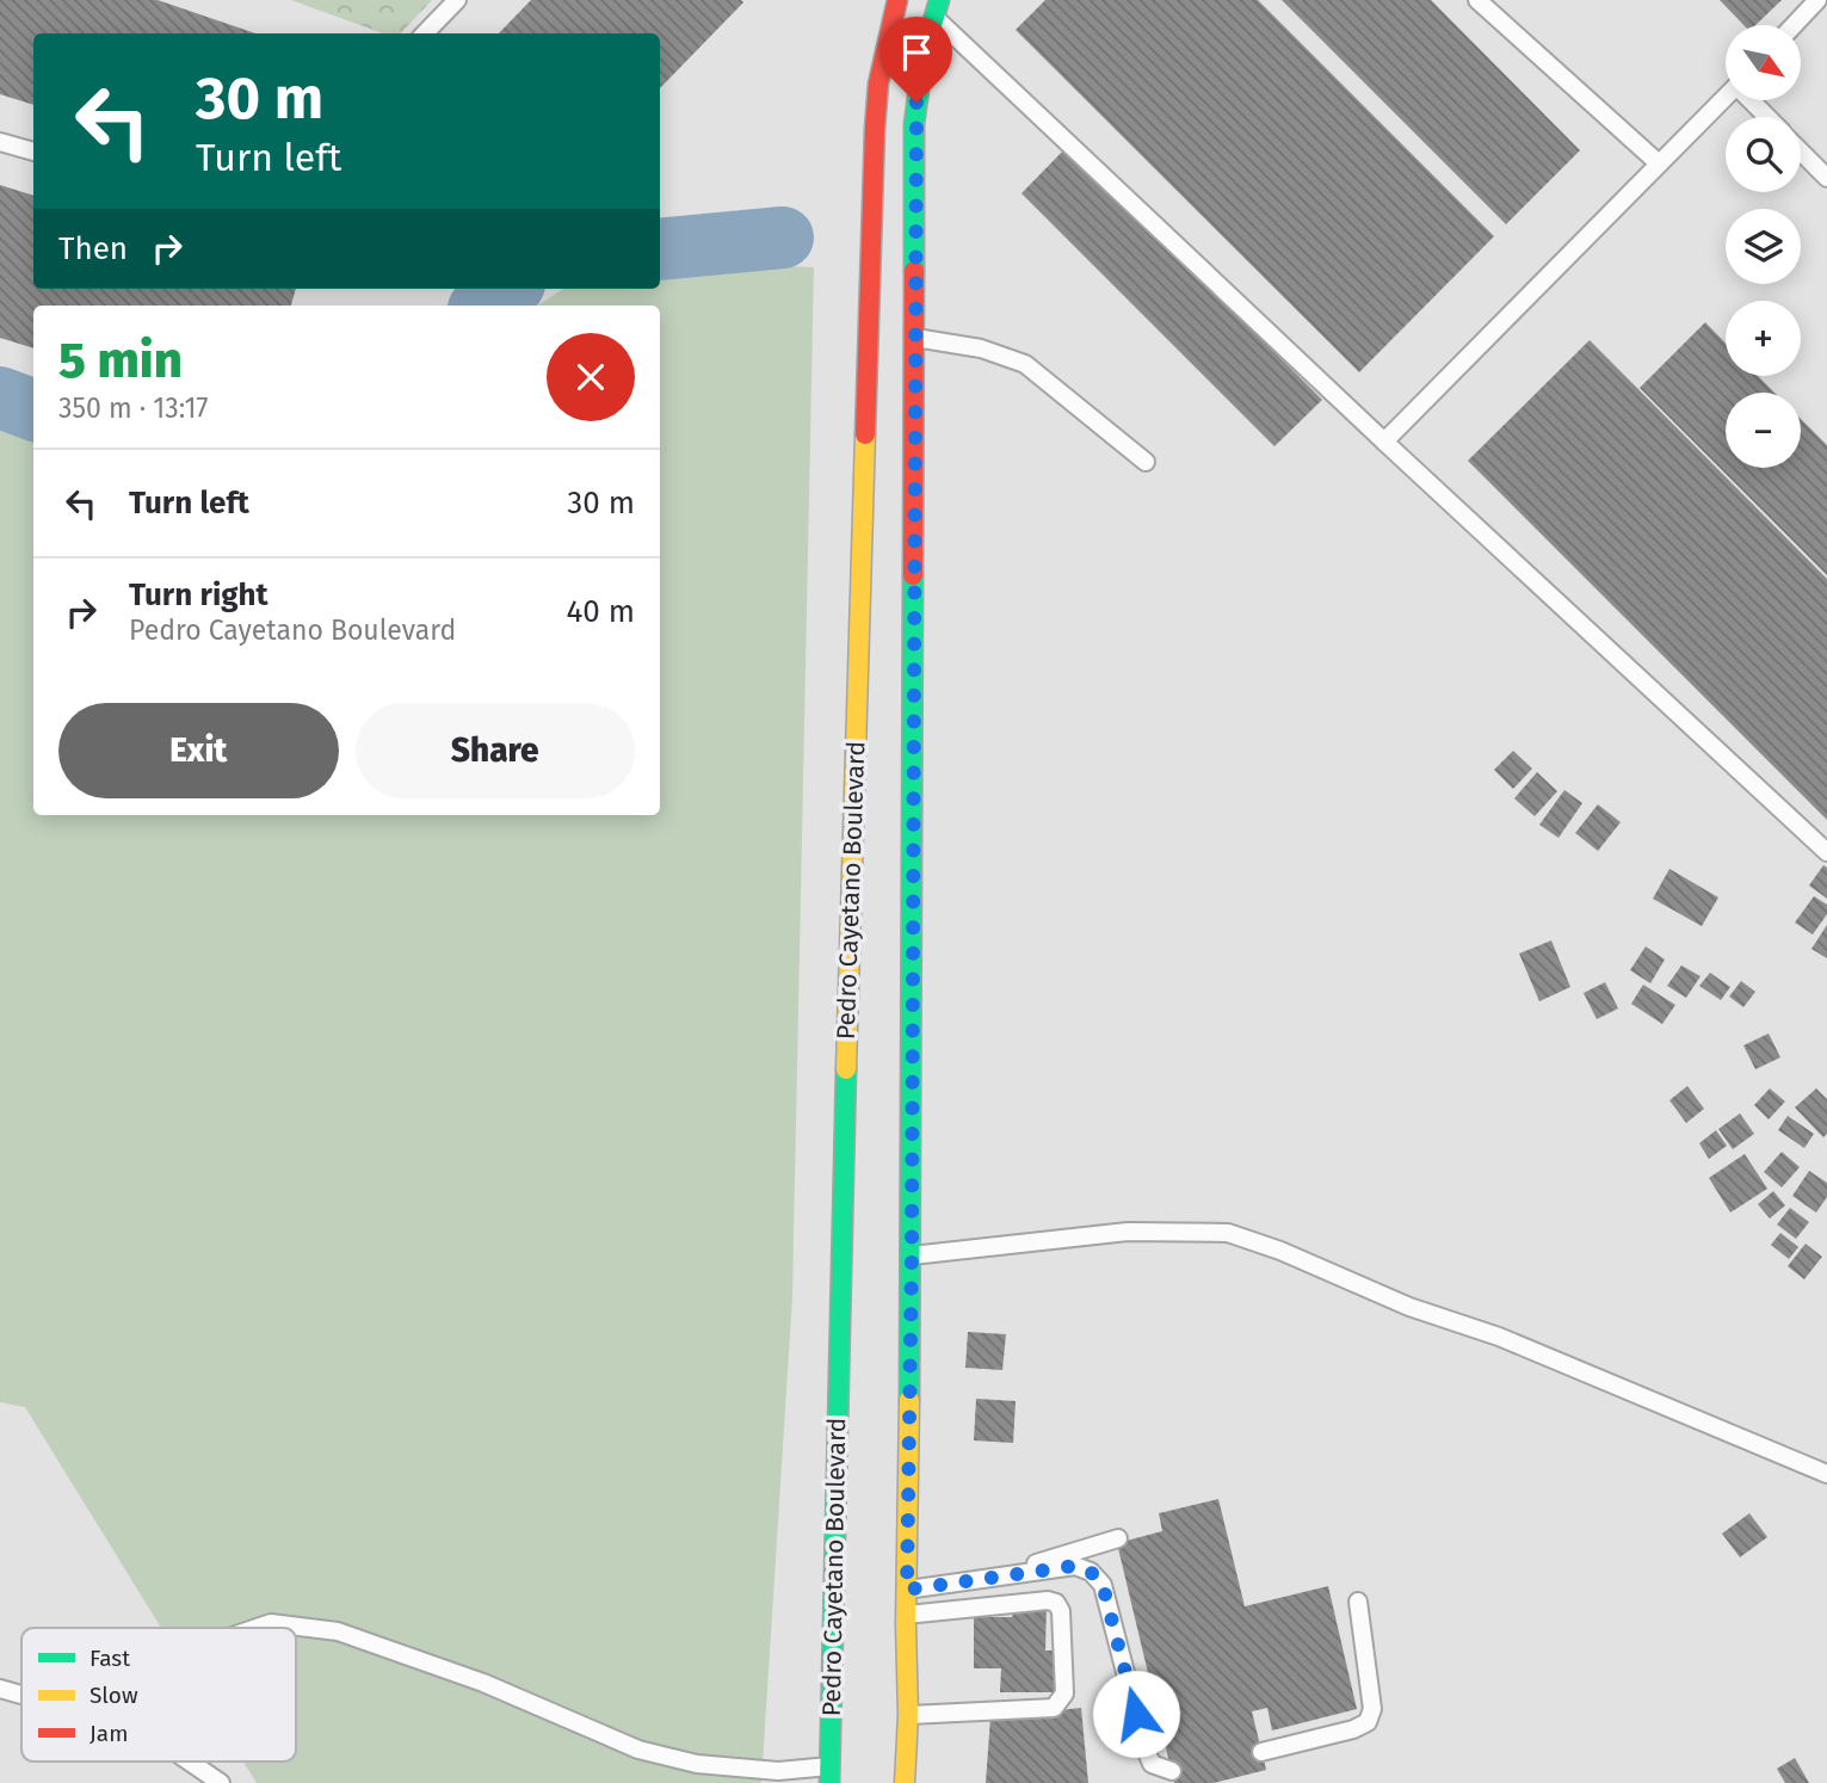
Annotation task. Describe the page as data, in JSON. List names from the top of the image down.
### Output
{
  "streets": {
    "main road": ["Pedro Cayetano Boulevard"]
  },
  "legend": ["Fast", "Slow", "Jam"],
  "north": "bottom right",
  "page": {
    "map_buttons": ["+", "−"],
    "turn": ["30 m", "Turn left"],
    "then": "Then",
    "heading": ["5 min", "350 m · 13:17"],
    "list": [
      {
        "name": "Turn left",
        "value": "30 m"
      },
      {
        "name": "Turn right",
        "note": "Pedro Cayetano Boulevard",
        "value": "40 m"
      }
    ],
    "buttons": ["Exit", "Share"]
  }
}
